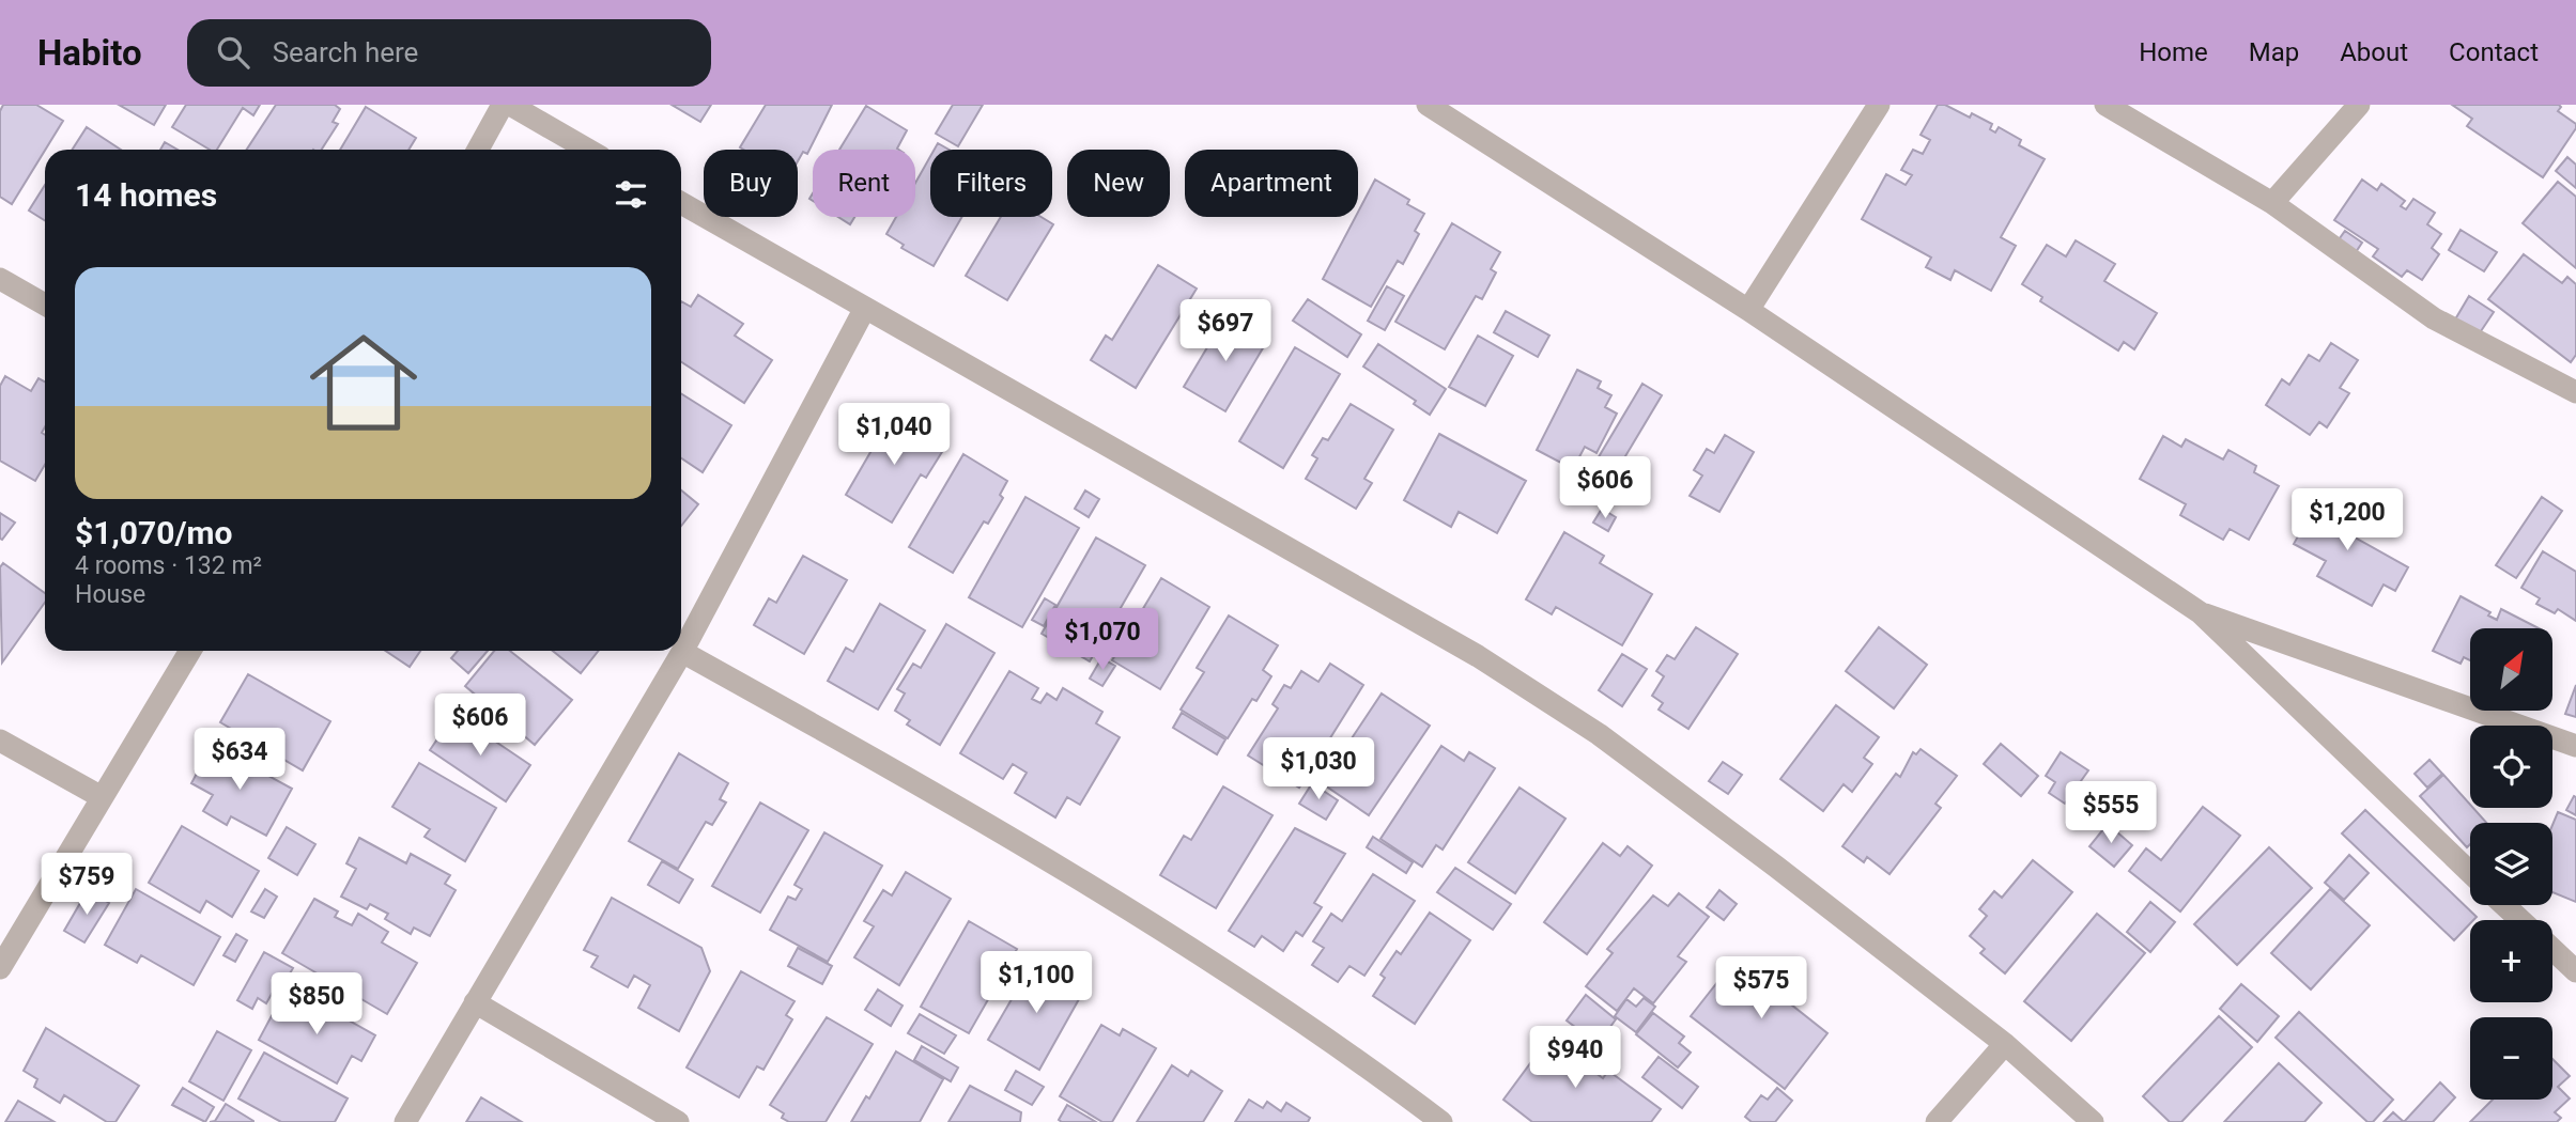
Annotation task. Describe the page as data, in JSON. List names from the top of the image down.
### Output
{
  "north": "top right",
  "page": {
    "header": "Habito",
    "search": "Search here",
    "nav": [
      "Home",
      "Map",
      "About",
      "Contact"
    ],
    "chip": [
      "Buy",
      "Rent",
      "Filters",
      "New",
      "Apartment"
    ],
    "heading": "14 homes",
    "list": [
      {
        "name": "$1,070/mo",
        "note": "4 rooms · 132 m² · House"
      }
    ],
    "price": [
      "$697",
      "$1,040",
      "$606",
      "$1,200",
      "$1,070",
      "$606",
      "$634",
      "$1,030",
      "$555",
      "$759",
      "$1,100",
      "$575",
      "$850",
      "$940"
    ],
    "map_buttons": ["+", "−"]
  }
}
